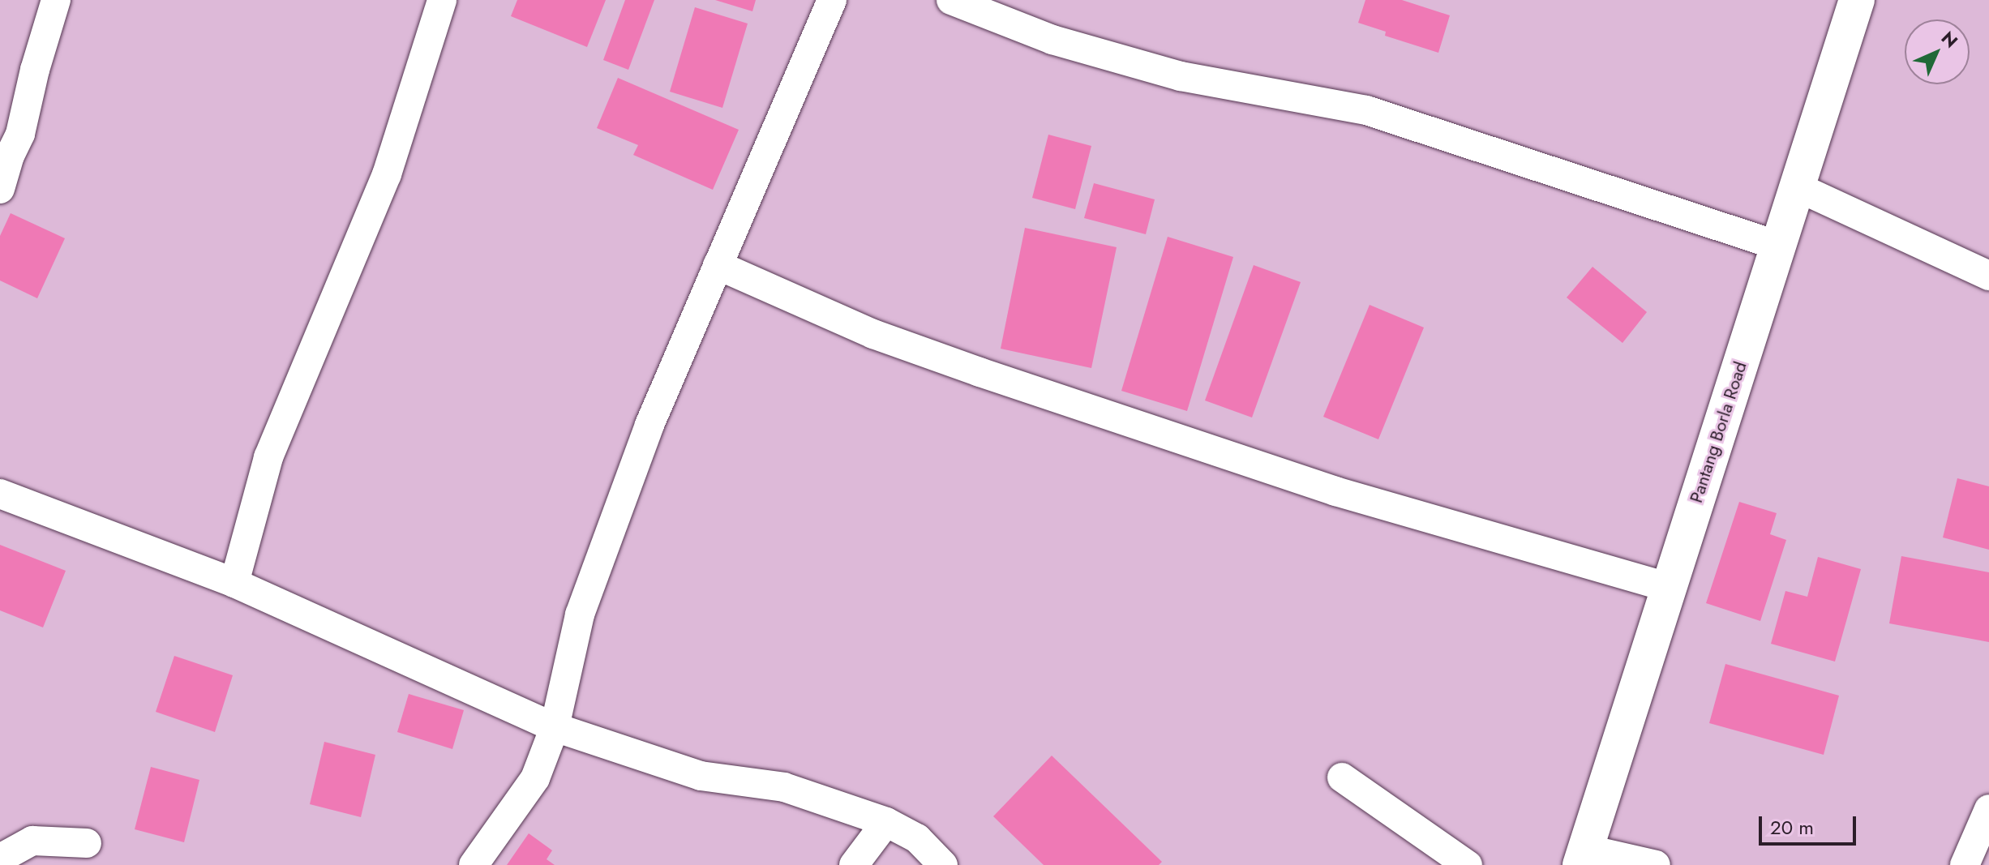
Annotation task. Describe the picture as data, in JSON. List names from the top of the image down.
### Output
{
  "streets": {
    "street": ["Pantang Borla Road"]
  },
  "scale_bar": "20 m",
  "north": "top right"
}
